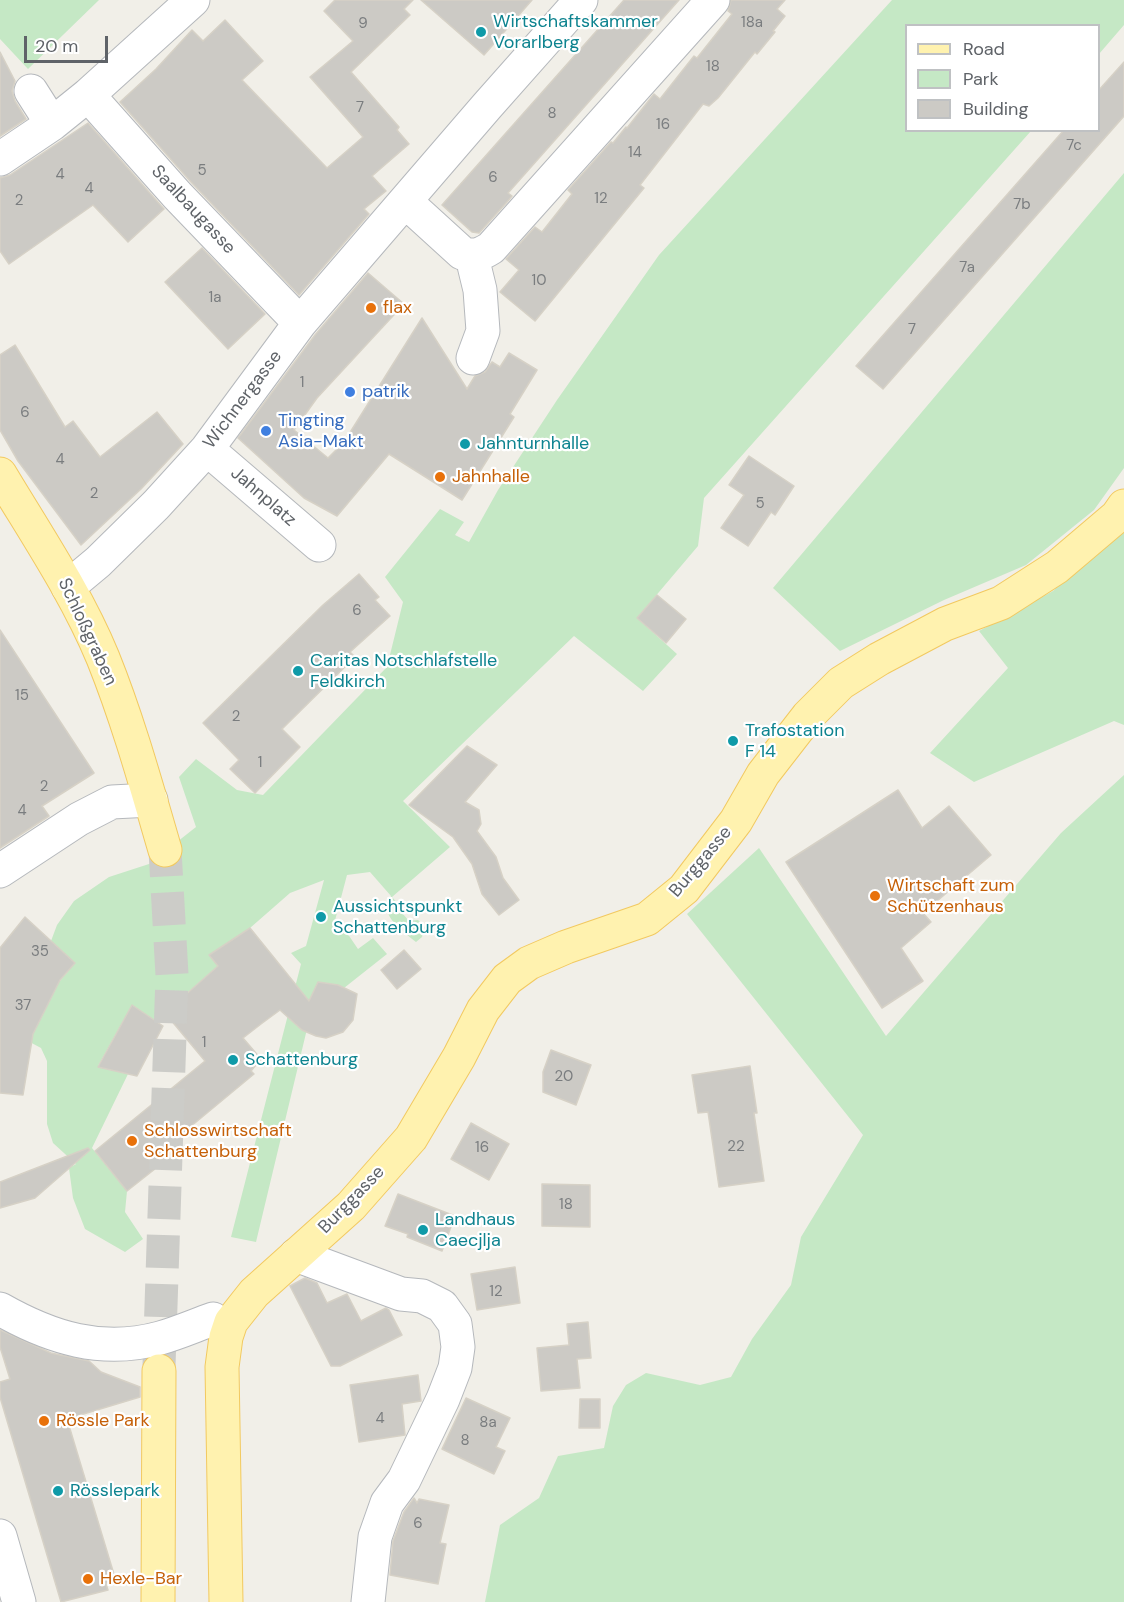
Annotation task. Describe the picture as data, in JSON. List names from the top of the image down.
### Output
{
  "streets": {
    "main road": ["Schloßgraben", "Burggasse"],
    "street": ["Saalbaugasse", "Wichnergasse", "Jahnplatz"]
  },
  "crossings": [
    ["Saalbaugasse", "Wichnergasse"],
    ["Wichnergasse", "Jahnplatz"],
    ["Wichnergasse", "Schloßgraben"]
  ],
  "places": [
    "Wirtschaftskammer Vorarlberg",
    "flax",
    "patrik",
    "Tingting Asia-Makt",
    "Jahnturnhalle",
    "Jahnhalle",
    "Caritas Notschlafstelle Feldkirch",
    "Trafostation F 14",
    "Wirtschaft zum Schützenhaus",
    "Aussichtspunkt Schattenburg",
    "Schattenburg",
    "Schlosswirtschaft Schattenburg",
    "Landhaus Caecjlja",
    "Rössle Park",
    "Rösslepark",
    "Hexle-Bar"
  ],
  "house_numbers": [
    "18a",
    "9",
    "18",
    "7",
    "8",
    "16",
    "7c",
    "14",
    "5",
    "4",
    "6",
    "4",
    "12",
    "2",
    "7b",
    "7a",
    "10",
    "1a",
    "7",
    "1",
    "6",
    "4",
    "2",
    "5",
    "6",
    "15",
    "2",
    "1",
    "2",
    "4",
    "35",
    "37",
    "1",
    "20",
    "22",
    "16",
    "18",
    "12",
    "4",
    "8a",
    "8",
    "6"
  ],
  "legend": ["Road", "Park", "Building"],
  "scale_bar": "20 m"
}
